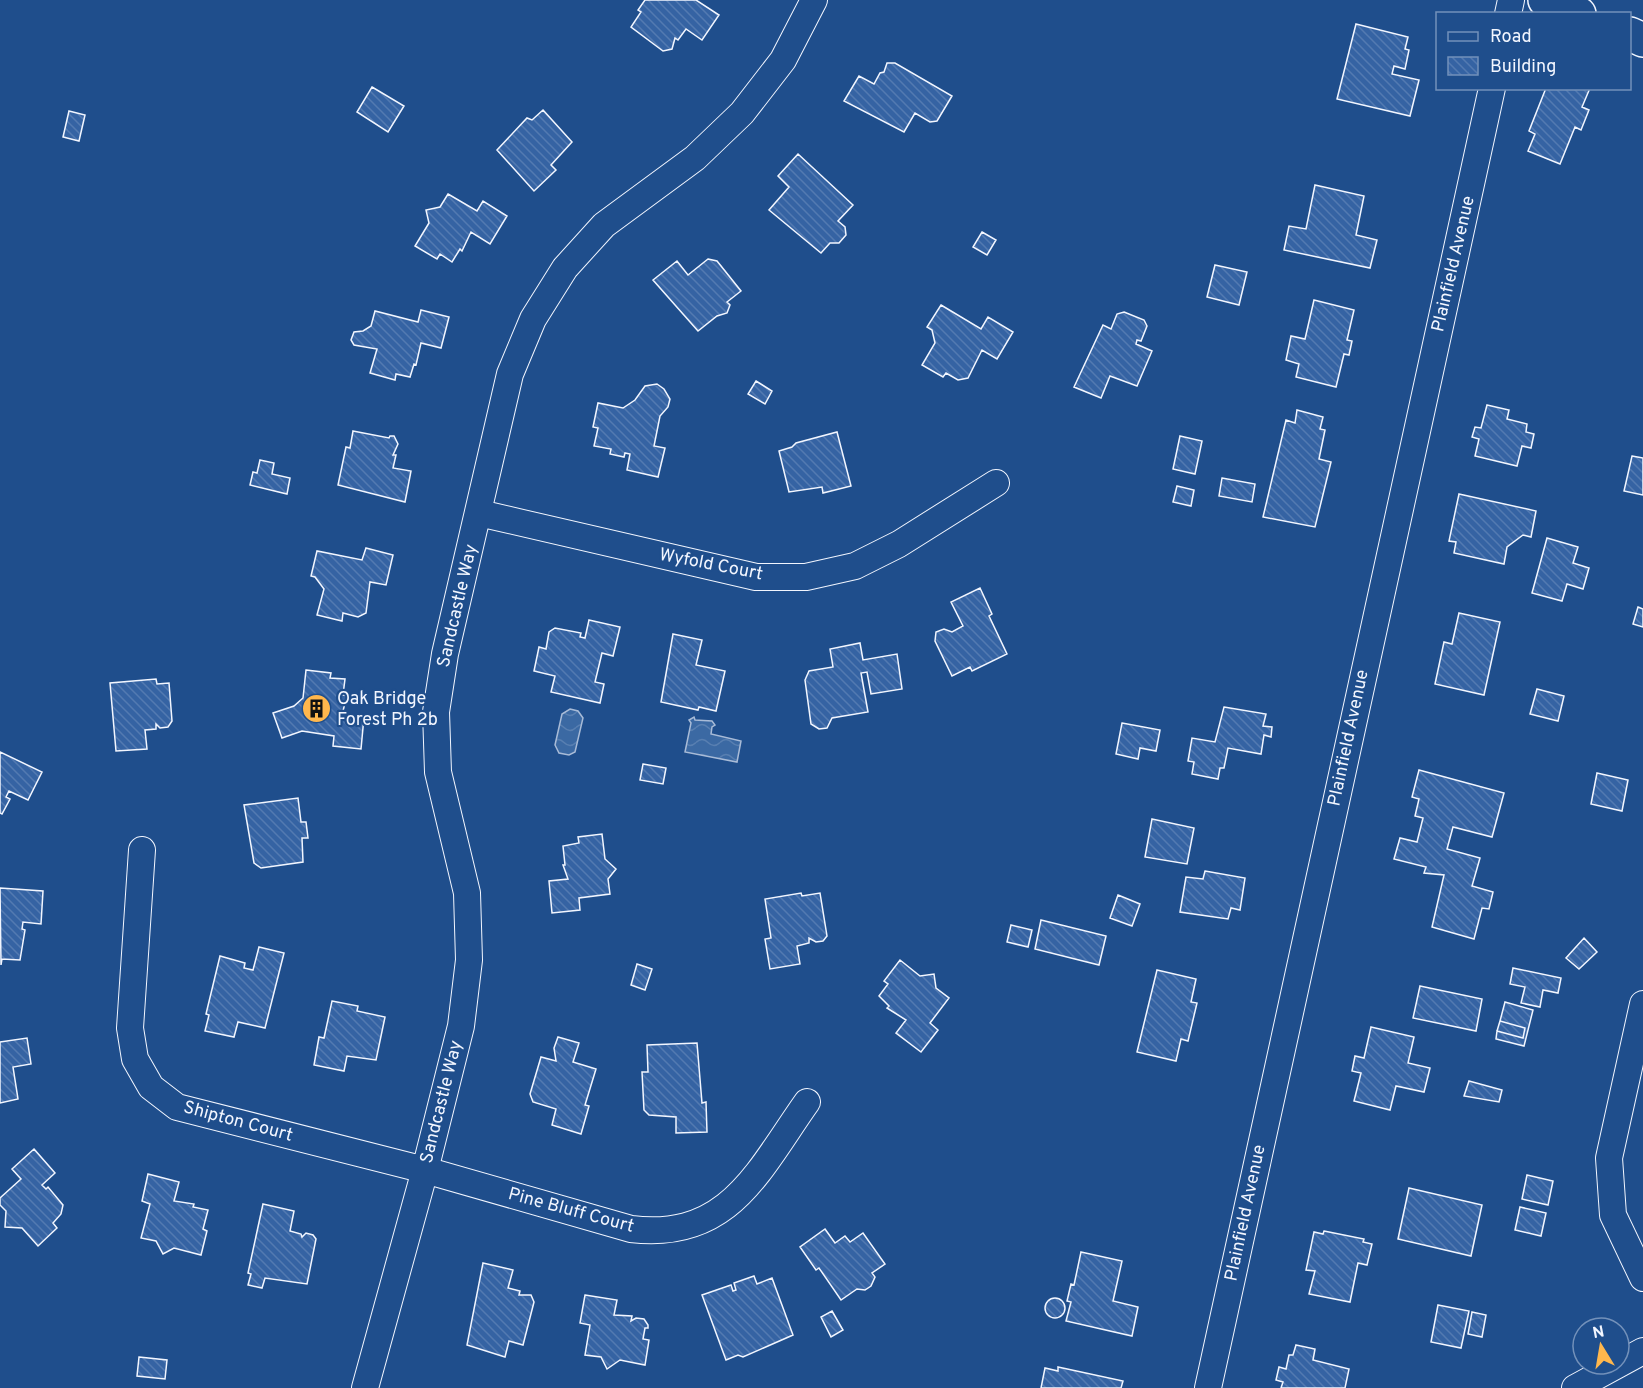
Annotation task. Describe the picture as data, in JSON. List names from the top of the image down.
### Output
{
  "streets": {
    "street": [
      "Plainfield Avenue",
      "Wyfold Court",
      "Sandcastle Way",
      "Shipton Court",
      "Pine Bluff Court"
    ]
  },
  "crossings": [
    ["Wyfold Court", "Sandcastle Way"],
    ["Sandcastle Way", "Shipton Court"],
    ["Sandcastle Way", "Pine Bluff Court"],
    ["Shipton Court", "Pine Bluff Court"]
  ],
  "places": {
    "building": ["Oak Bridge Forest Ph 2b"]
  },
  "legend": ["Road", "Building"],
  "north": "top"
}
